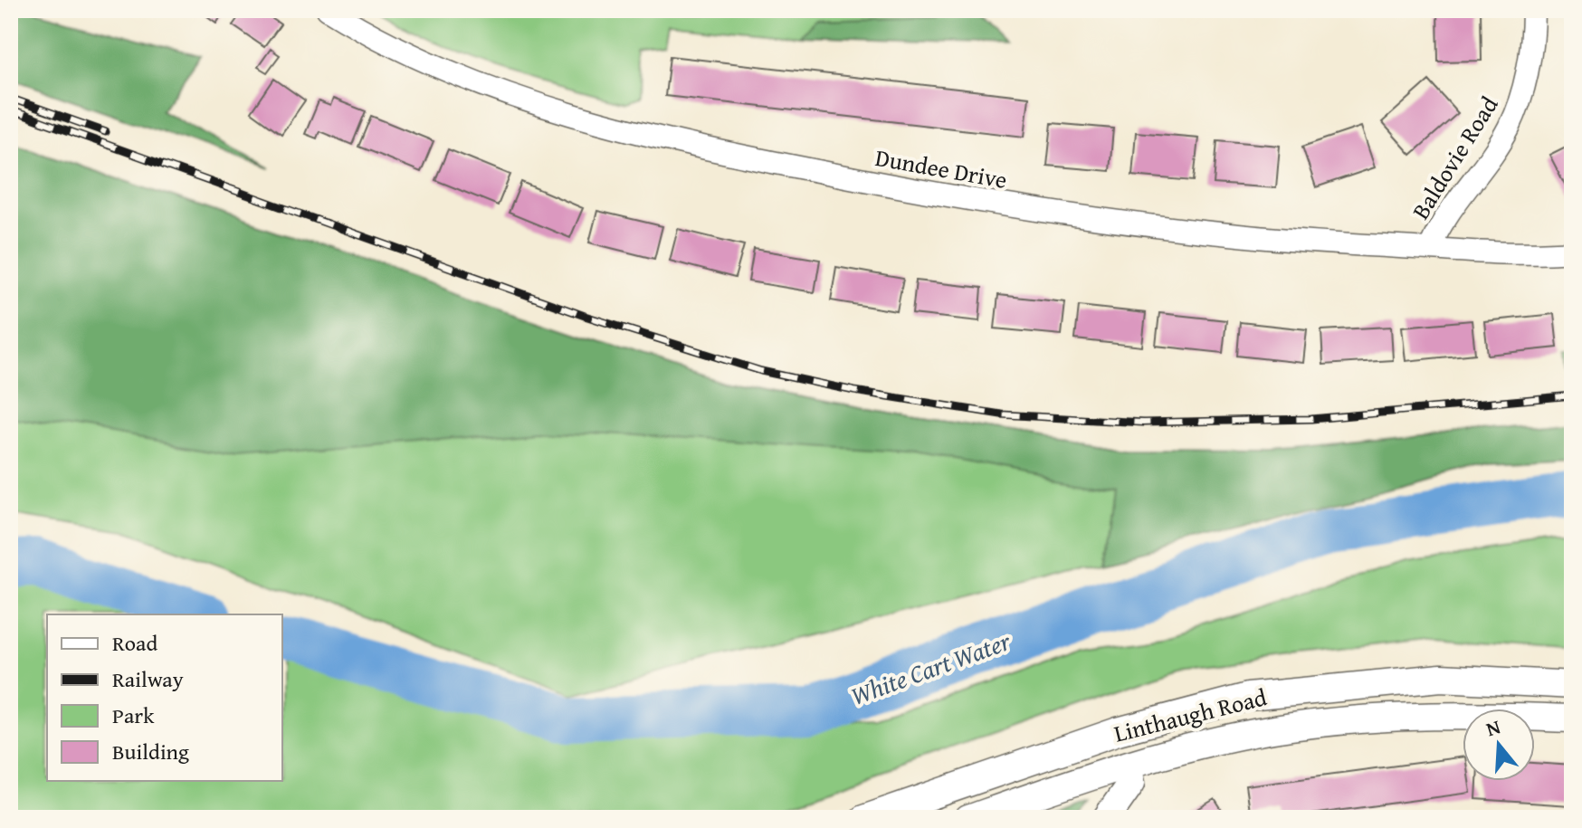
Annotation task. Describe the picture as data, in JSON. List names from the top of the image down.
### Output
{
  "streets": {
    "street": ["Baldovie Road", "Dundee Drive", "Linthaugh Road"]
  },
  "crossings": [
    ["Baldovie Road", "Dundee Drive"]
  ],
  "water": ["White Cart Water"],
  "legend": [
    "Road",
    "Railway",
    "Park",
    "Building"
  ],
  "north": "top"
}
